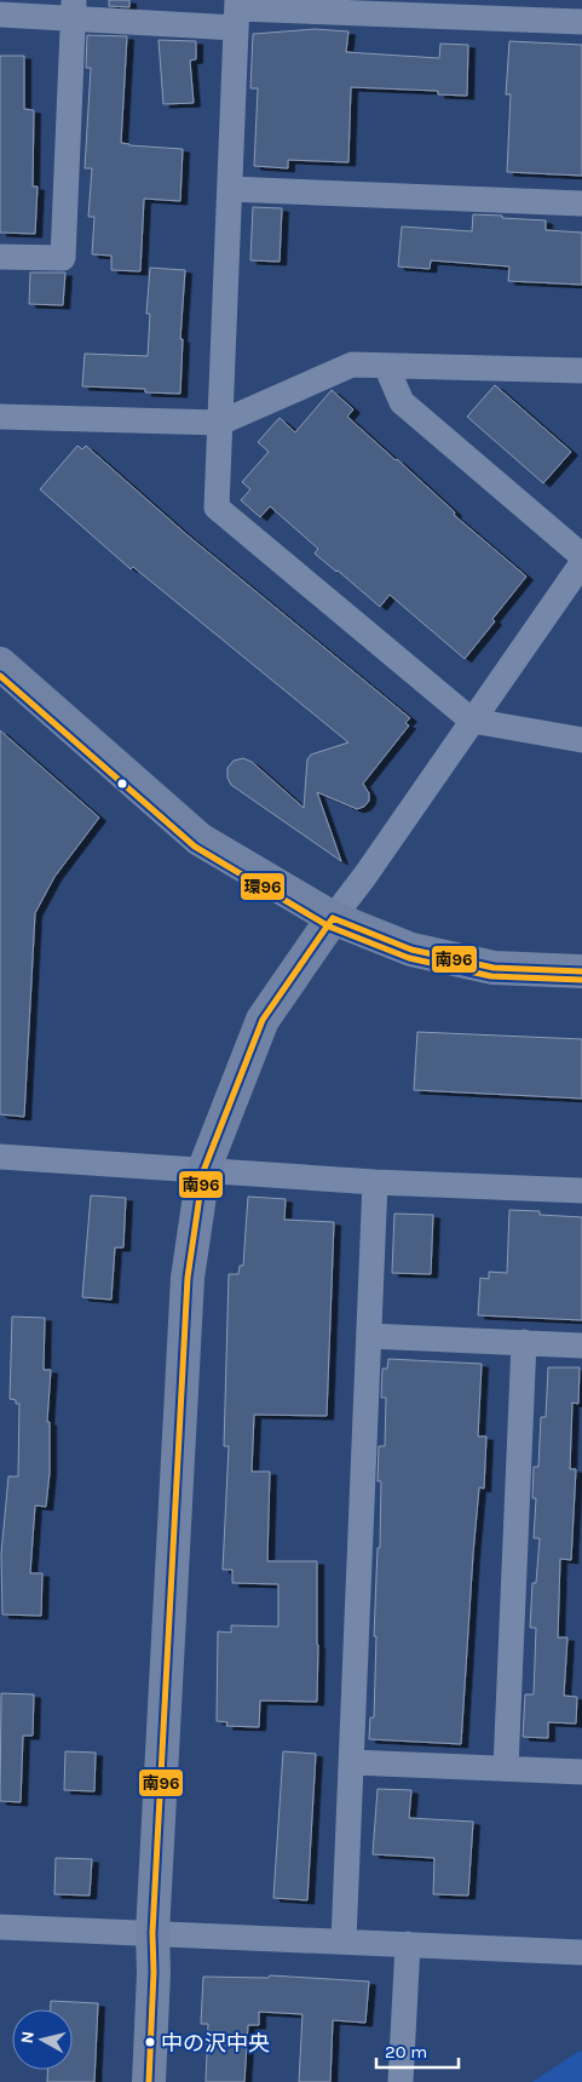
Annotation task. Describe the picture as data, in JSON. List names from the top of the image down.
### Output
{
  "places": ["中の沢中央"],
  "lines": ["transit line 環96", "transit line 南96"],
  "scale_bar": "20 m",
  "north": "left"
}
